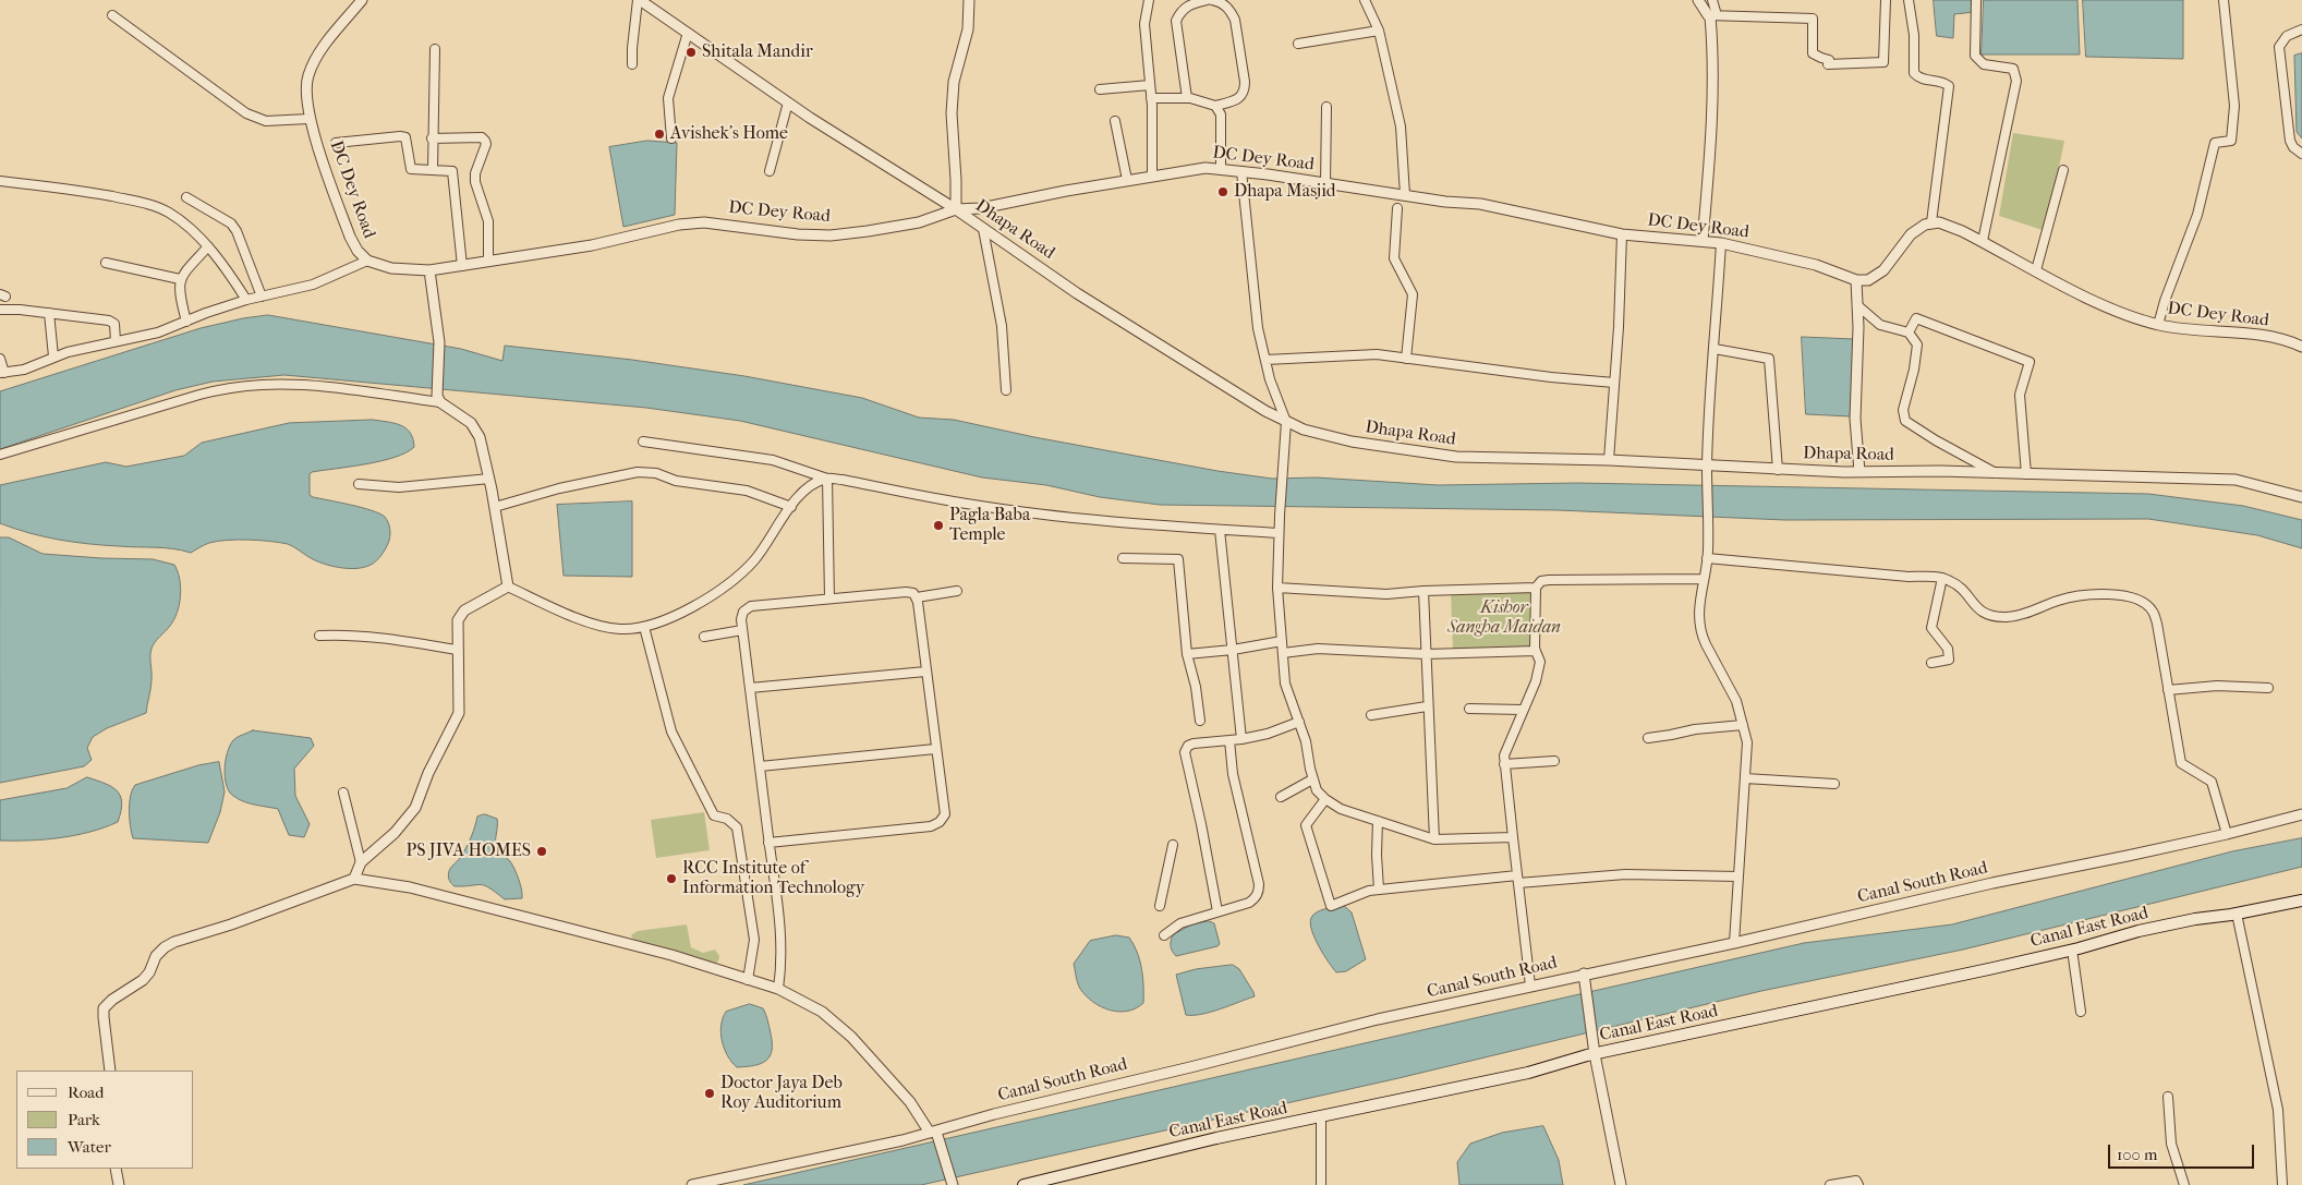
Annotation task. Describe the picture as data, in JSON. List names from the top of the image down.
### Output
{
  "streets": {
    "main road": ["Canal East Road"],
    "street": ["DC Dey Road", "Dhapa Road", "Canal South Road"]
  },
  "crossings": [
    ["DC Dey Road", "Dhapa Road"]
  ],
  "parks": ["Kishor Sangha Maidan"],
  "places": [
    "Shitala Mandir",
    "Avishek's Home",
    "Dhapa Masjid",
    "Pagla Baba Temple",
    "PS JIVA HOMES",
    "RCC Institute of Information Technology",
    "Doctor Jaya Deb Roy Auditorium"
  ],
  "legend": ["Road", "Park", "Water"],
  "scale_bar": "100 m"
}
